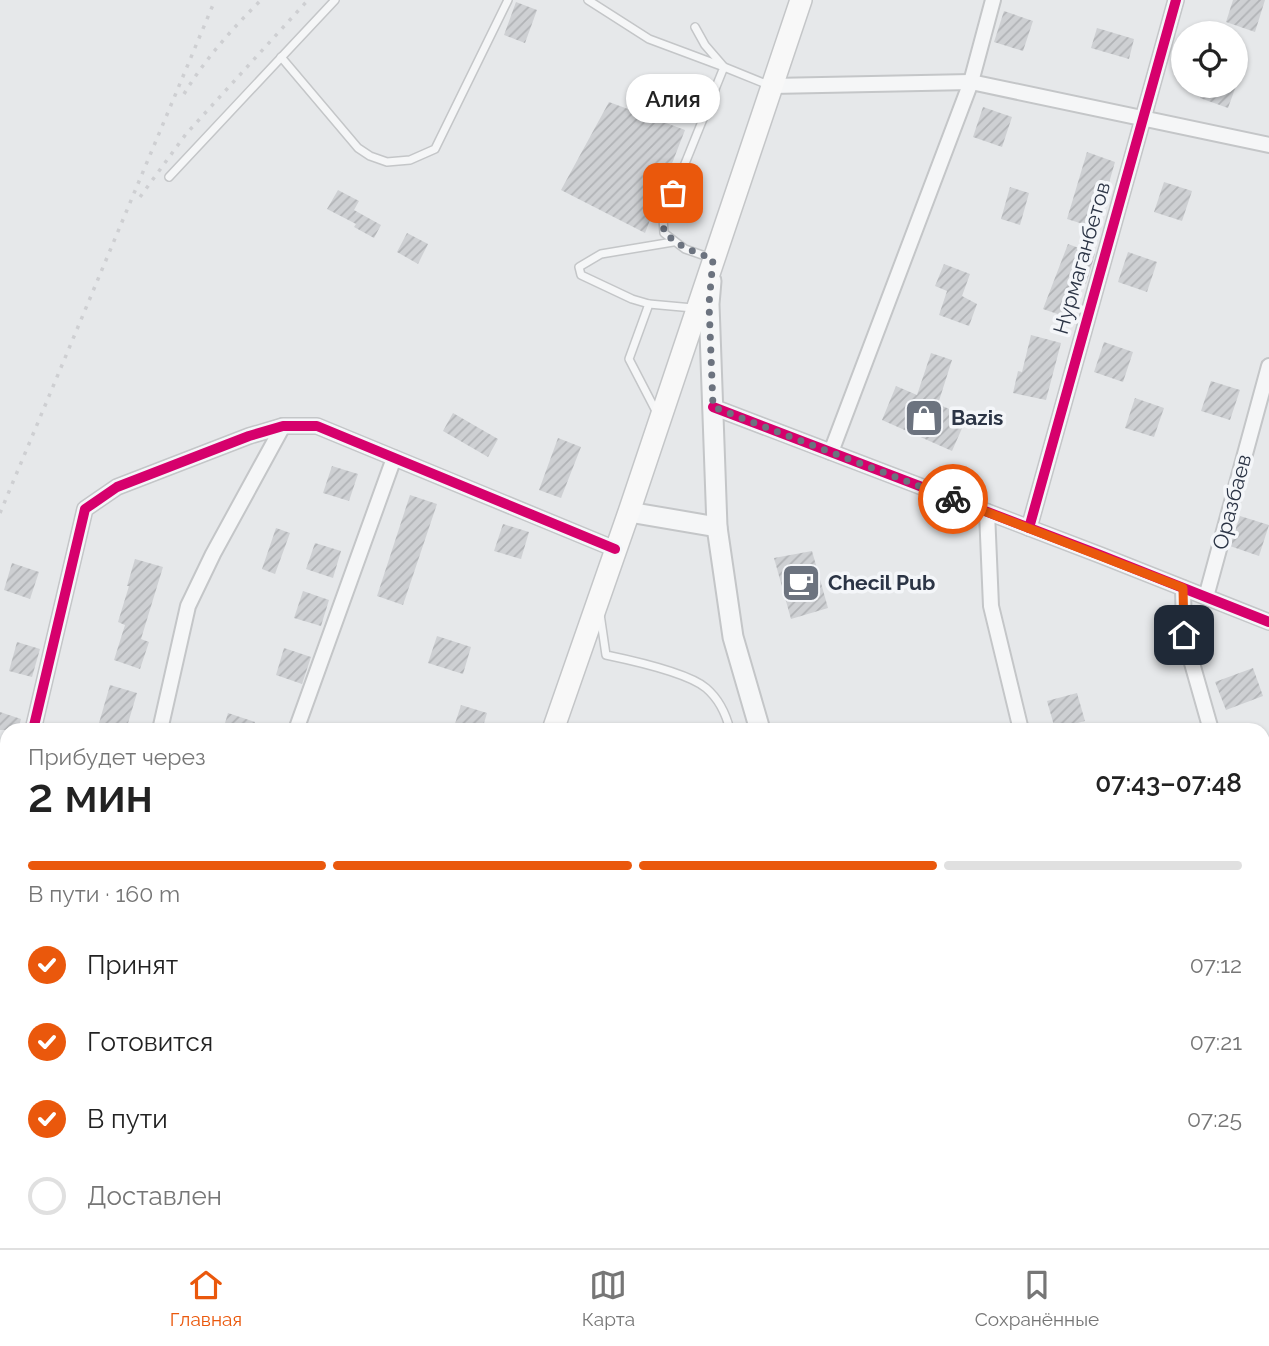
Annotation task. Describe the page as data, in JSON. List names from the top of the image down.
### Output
{
  "streets": {
    "street": ["Нурмаганбетов", "Оразбаев"]
  },
  "places": {
    "other": ["Алия"],
    "shop": ["Bazis"],
    "cafe": ["Checil Pub"]
  },
  "page": {
    "bubble": "Алия",
    "heading": ["2 мин", "Прибудет через", "07:43–07:48"],
    "bar": "В пути · 160 m",
    "list": [
      ["Принят", "07:12"],
      ["Готовится", "07:21"],
      ["В пути", "07:25"],
      "Доставлен"
    ],
    "tabs": ["Главная", "Карта", "Сохранённые"]
  }
}
